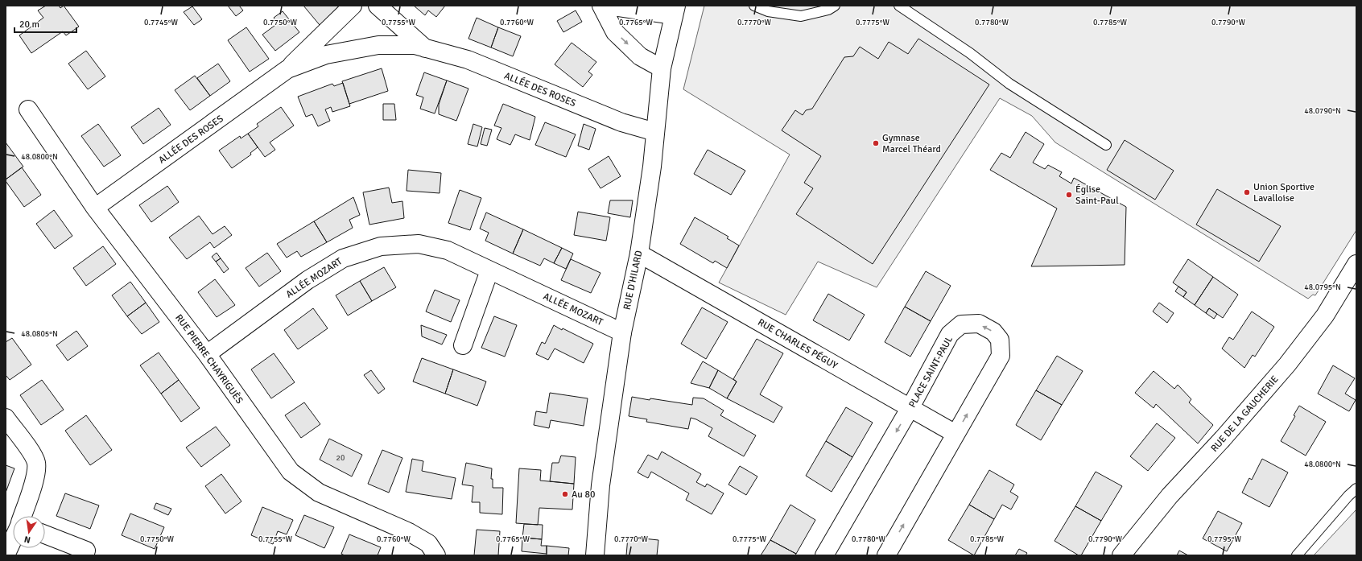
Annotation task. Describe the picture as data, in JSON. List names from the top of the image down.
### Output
{
  "streets": {
    "street": [
      "ALLÉE DES ROSES",
      "ALLÉE MOZART",
      "RUE D'HILARD",
      "RUE CHARLES PÉGUY",
      "RUE PIERRE CHAYRIGUÈS",
      "PLACE SAINT-PAUL",
      "RUE DE LA GAUCHERIE"
    ]
  },
  "crossings": [
    ["ALLÉE DES ROSES", "RUE D'HILARD"],
    ["ALLÉE DES ROSES", "RUE PIERRE CHAYRIGUÈS"],
    ["ALLÉE MOZART", "RUE D'HILARD"],
    ["ALLÉE MOZART", "RUE PIERRE CHAYRIGUÈS"],
    ["RUE D'HILARD", "RUE CHARLES PÉGUY"],
    ["RUE CHARLES PÉGUY", "PLACE SAINT-PAUL"]
  ],
  "places": [
    "Gymnase Marcel Théard",
    "Union Sportive Lavalloise",
    "Église Saint-Paul",
    "Au 80"
  ],
  "house_numbers": ["20"],
  "scale_bar": "20 m",
  "north": "bottom",
  "coordinates": [
    "0.7745°W",
    "0.7750°W",
    "0.7755°W",
    "0.7760°W",
    "0.7765°W",
    "0.7770°W",
    "0.7775°W",
    "0.7780°W",
    "0.7785°W",
    "0.7790°W",
    "48.0790°N",
    "48.0800°N",
    "48.0795°N",
    "48.0805°N",
    "0.7795°W"
  ]
}
